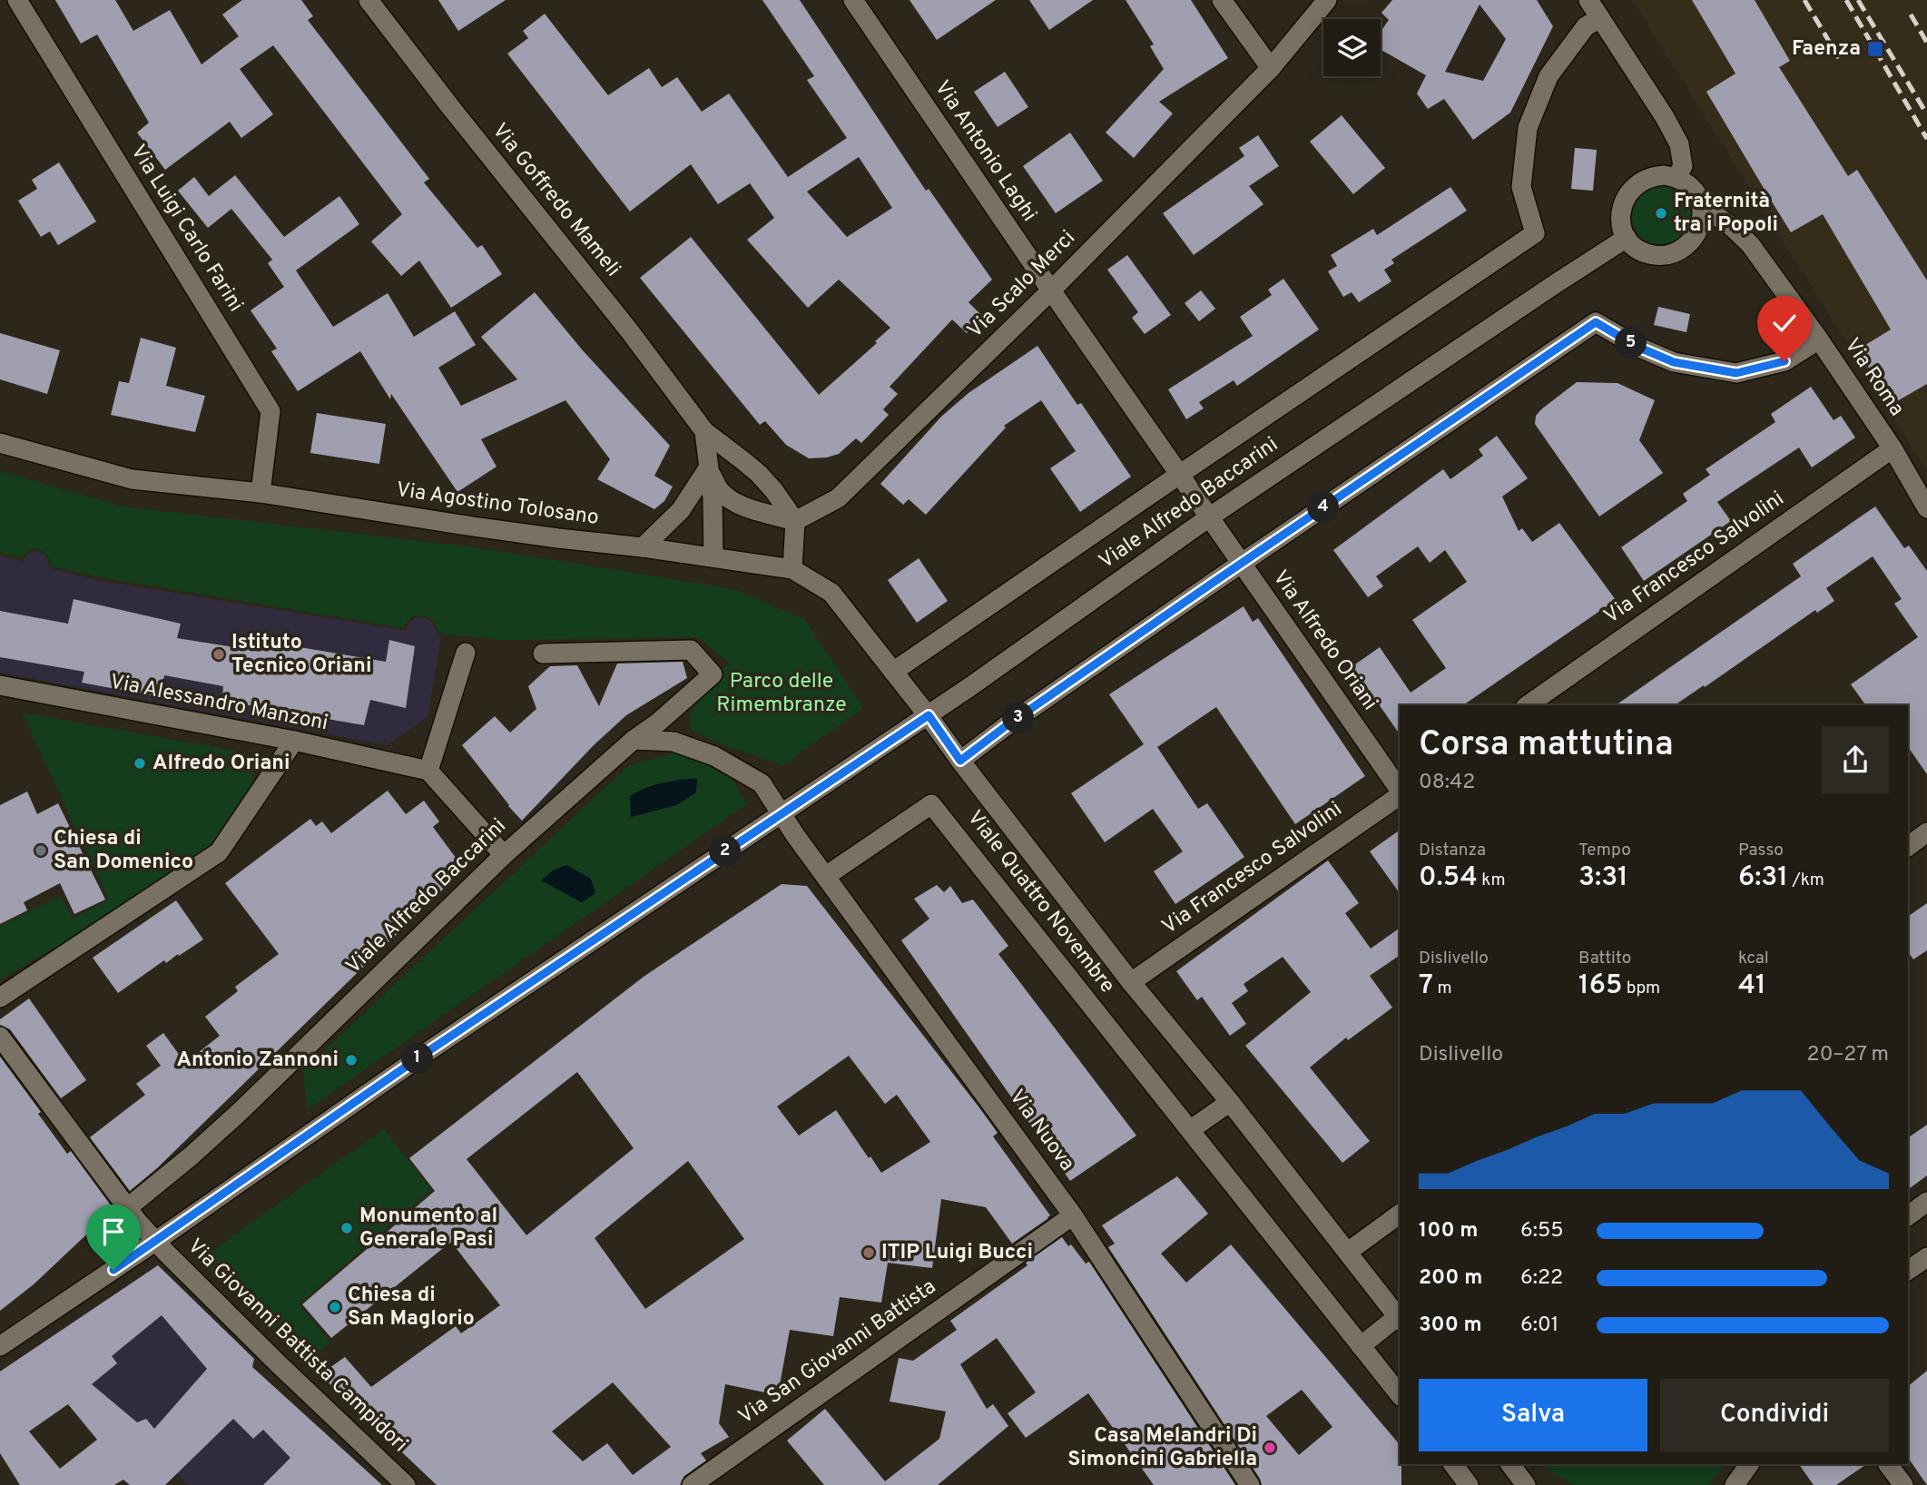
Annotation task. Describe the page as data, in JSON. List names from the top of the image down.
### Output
{
  "streets": {
    "street": [
      "Via Antonio Laghi",
      "Via Goffredo Mameli",
      "Via Luigi Carlo Farini",
      "Via Scalo Merci",
      "Via Roma",
      "Viale Alfredo Baccarini",
      "Via Agostino Tolosano",
      "Via Francesco Salvolini",
      "Via Alfredo Oriani",
      "Via Alessandro Manzoni",
      "Viale Quattro Novembre",
      "Via Nuova",
      "Via Giovanni Battista Campidori",
      "Via San Giovanni Battista"
    ]
  },
  "crossings": [
    ["Via Antonio Laghi", "Via Scalo Merci"],
    ["Via Antonio Laghi", "Viale Alfredo Baccarini"],
    ["Via Antonio Laghi", "Via Alfredo Oriani"],
    ["Via Goffredo Mameli", "Via Scalo Merci"],
    ["Via Luigi Carlo Farini", "Via Agostino Tolosano"],
    ["Via Roma", "Viale Alfredo Baccarini"],
    ["Via Roma", "Via Francesco Salvolini"],
    ["Viale Alfredo Baccarini", "Via Agostino Tolosano"],
    ["Viale Alfredo Baccarini", "Via Alfredo Oriani"],
    ["Viale Alfredo Baccarini", "Viale Quattro Novembre"],
    ["Viale Alfredo Baccarini", "Via Nuova"],
    ["Viale Alfredo Baccarini", "Via Giovanni Battista Campidori"],
    ["Via Agostino Tolosano", "Viale Quattro Novembre"],
    ["Via Francesco Salvolini", "Viale Quattro Novembre"],
    ["Viale Quattro Novembre", "Via Nuova"],
    ["Via Nuova", "Via San Giovanni Battista"]
  ],
  "parks": ["Parco delle Rimembranze"],
  "places": {
    "transit": ["Faenza"],
    "other": [
      "Fraternità tra i Popoli",
      "Istituto Tecnico Oriani",
      "Alfredo Oriani",
      "Chiesa di San Domenico",
      "Antonio Zannoni",
      "Monumento al Generale Pasi",
      "ITIP Luigi Bucci",
      "Chiesa di San Maglorio",
      "Casa Melandri Di Simoncini Gabriella"
    ]
  },
  "page": {
    "pins": [
      "5",
      "4",
      "3",
      "2",
      "1"
    ],
    "heading": ["Corsa mattutina", "08:42"],
    "stats": [
      ["Distanza", "0.54 km"],
      ["Tempo", "3:31"],
      ["Passo", "6:31 /km"],
      ["Dislivello", "7 m"],
      ["Battito", "165 bpm"],
      ["kcal", "41"]
    ],
    "chart": ["Dislivello", "20–27 m"],
    "list": [
      {
        "name": "100 m",
        "note": "6:55"
      },
      {
        "name": "200 m",
        "note": "6:22"
      },
      {
        "name": "300 m",
        "note": "6:01"
      }
    ],
    "buttons": ["Salva", "Condividi"]
  }
}
